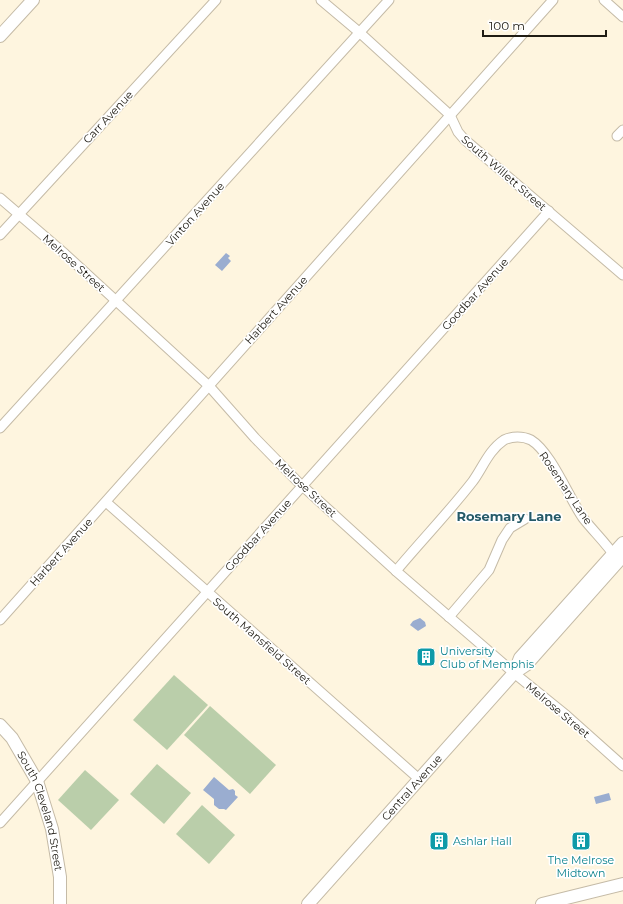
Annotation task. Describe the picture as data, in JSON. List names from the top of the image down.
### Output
{
  "streets": {
    "main road": ["Central Avenue", "South Cleveland Street"],
    "street": [
      "Carr Avenue",
      "South Willett Street",
      "Vinton Avenue",
      "Melrose Street",
      "Goodbar Avenue",
      "Harbert Avenue",
      "Rosemary Lane",
      "South Mansfield Street"
    ]
  },
  "crossings": [
    ["Carr Avenue", "Melrose Street"],
    ["South Willett Street", "Vinton Avenue"],
    ["South Willett Street", "Goodbar Avenue"],
    ["South Willett Street", "Harbert Avenue"],
    ["Vinton Avenue", "Melrose Street"],
    ["Melrose Street", "Goodbar Avenue"],
    ["Melrose Street", "Harbert Avenue"],
    ["Melrose Street", "Rosemary Lane"],
    ["Melrose Street", "Central Avenue"],
    ["Goodbar Avenue", "South Mansfield Street"],
    ["Goodbar Avenue", "South Cleveland Street"],
    ["Harbert Avenue", "South Mansfield Street"],
    ["Rosemary Lane", "Central Avenue"],
    ["South Mansfield Street", "Central Avenue"]
  ],
  "districts": ["Rosemary Lane"],
  "places": {
    "building": ["University Club of Memphis", "Ashlar Hall", "The Melrose Midtown"]
  },
  "scale_bar": "100 m"
}
